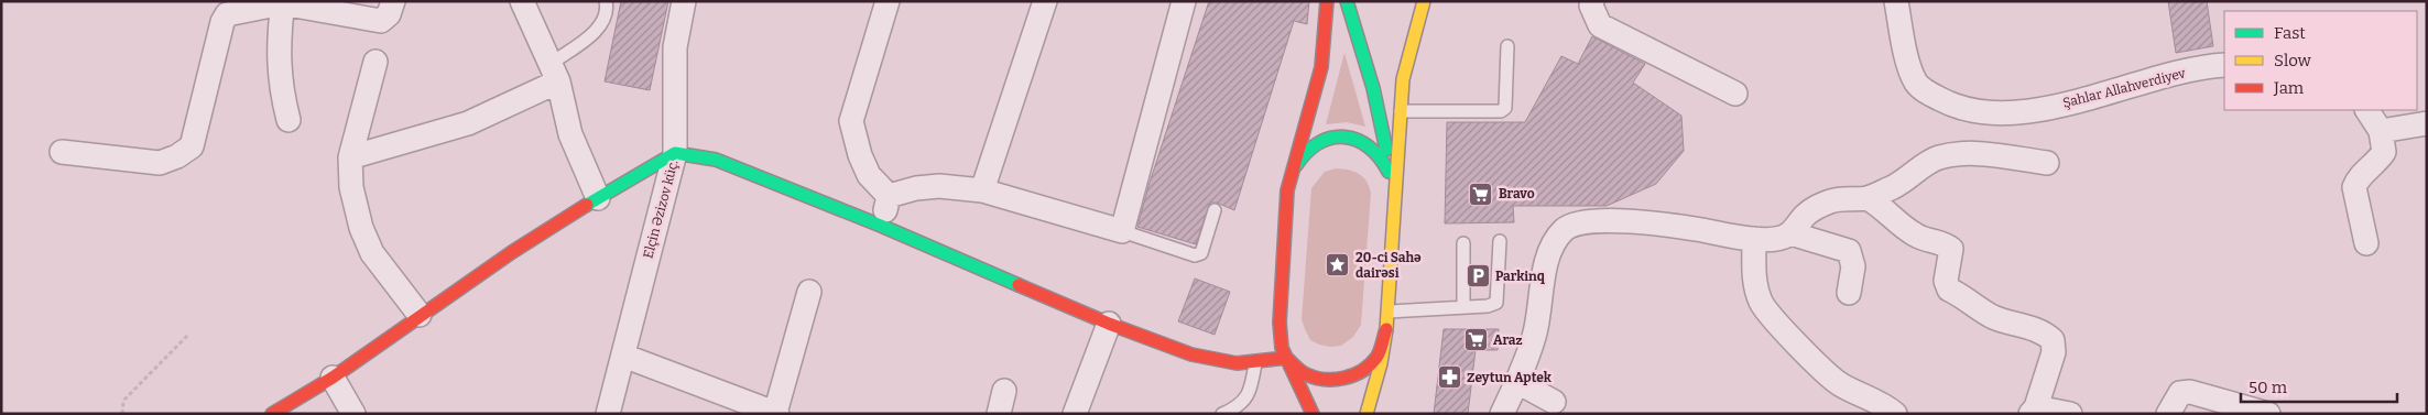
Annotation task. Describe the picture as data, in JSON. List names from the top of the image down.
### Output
{
  "streets": {
    "street": ["Şahlar Allahverdiyev", "Elçin Əzizov küç."]
  },
  "places": {
    "supermarket": ["Bravo", "Araz"],
    "place": ["20-ci Sahə dairəsi"],
    "parking": ["Parkinq"],
    "pharmacy": ["Zeytun Aptek"]
  },
  "legend": ["Fast", "Slow", "Jam"],
  "scale_bar": "50 m"
}
